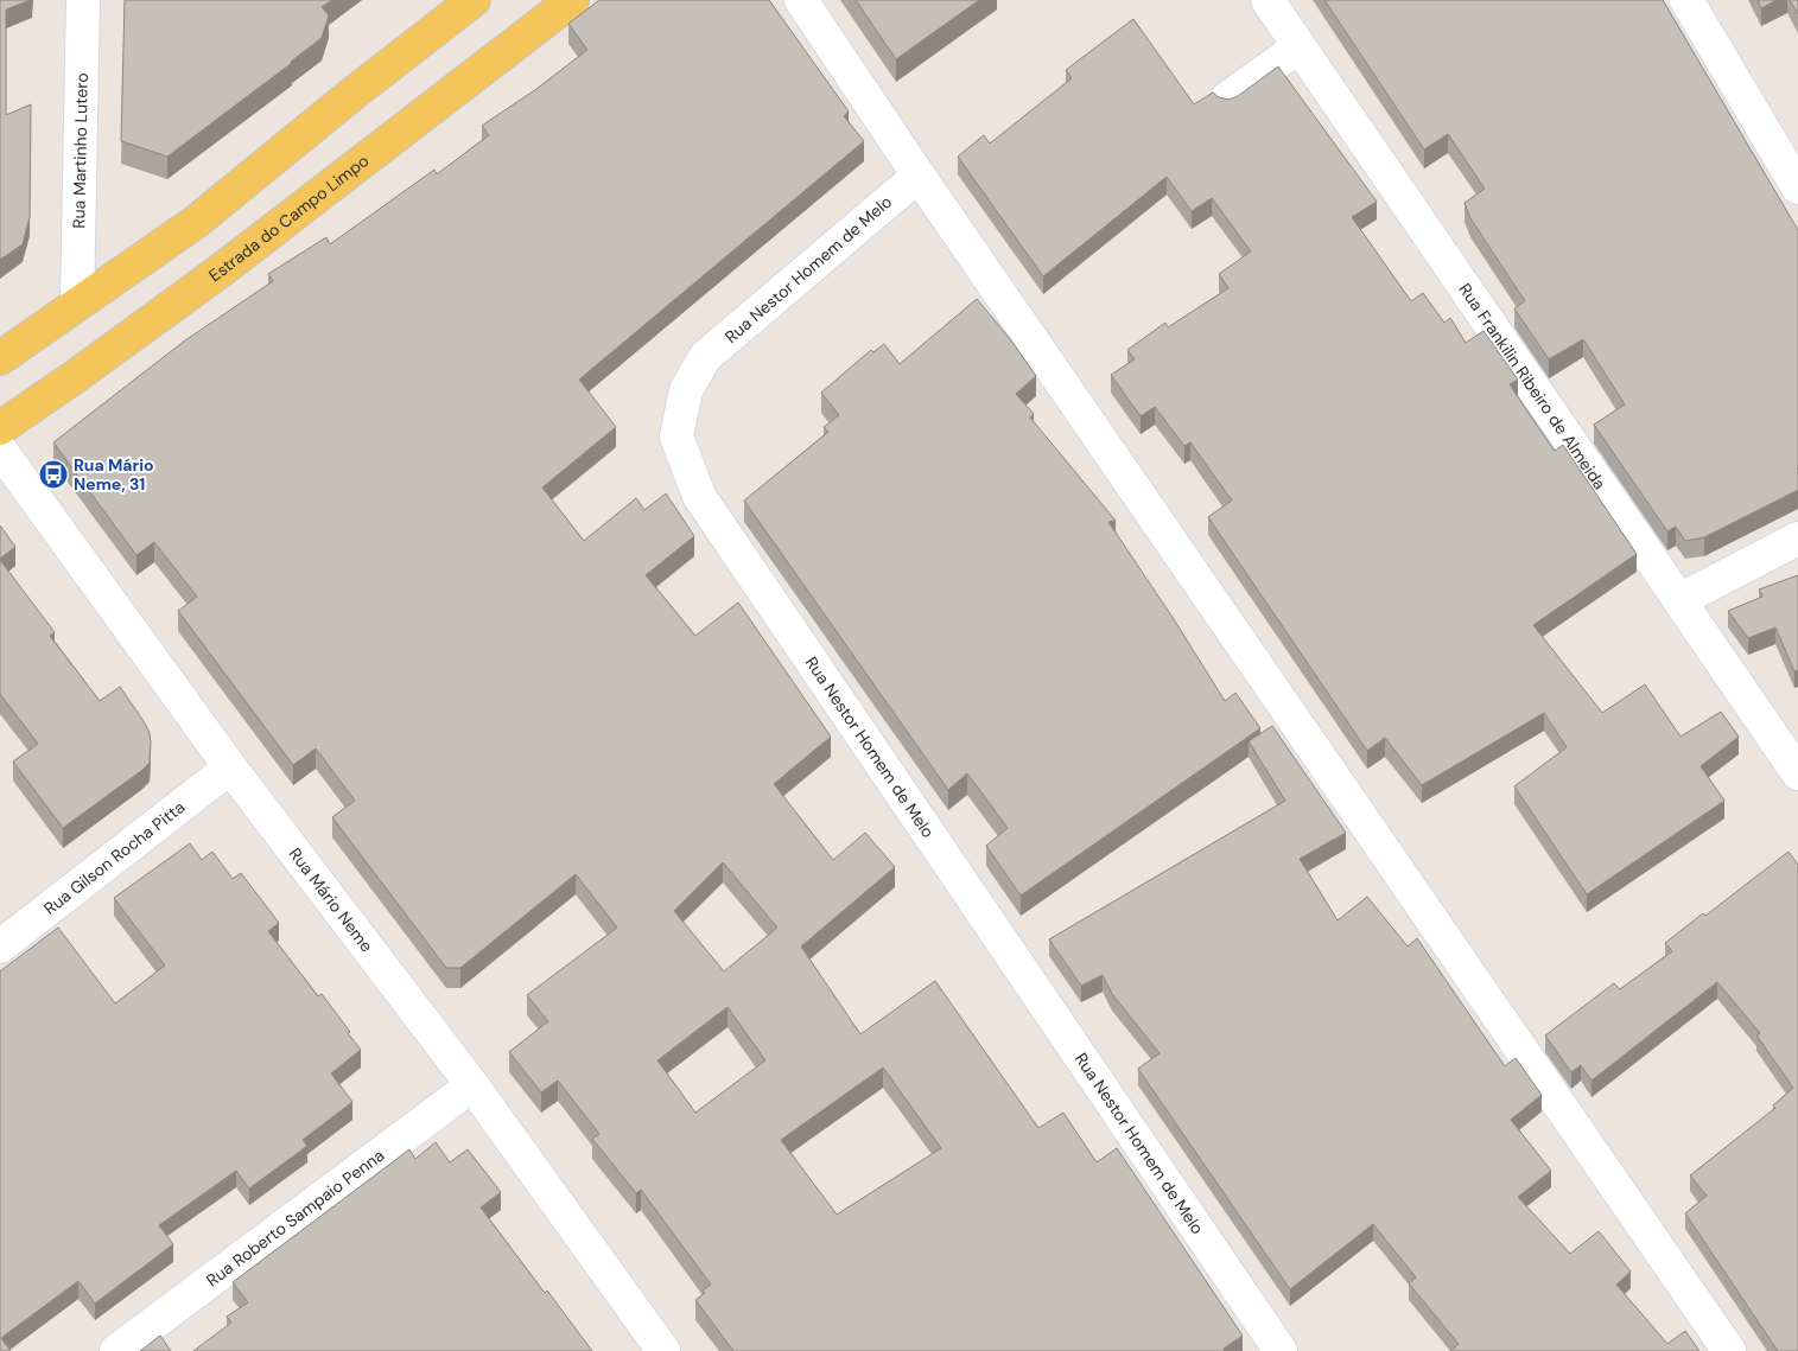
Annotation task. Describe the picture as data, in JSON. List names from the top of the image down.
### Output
{
  "streets": {
    "main road": ["Estrada do Campo Limpo"],
    "street": [
      "Rua Martinho Lutero",
      "Rua Nestor Homem de Melo",
      "Rua Frankilin Ribeiro de Almeida",
      "Rua Gilson Rocha Pitta",
      "Rua Mário Neme",
      "Rua Roberto Sampaio Penna"
    ]
  },
  "crossings": [
    ["Rua Gilson Rocha Pitta", "Rua Mário Neme"],
    ["Rua Mário Neme", "Rua Roberto Sampaio Penna"]
  ],
  "places": {
    "bus stop": ["Rua Mário Neme, 31"]
  }
}
